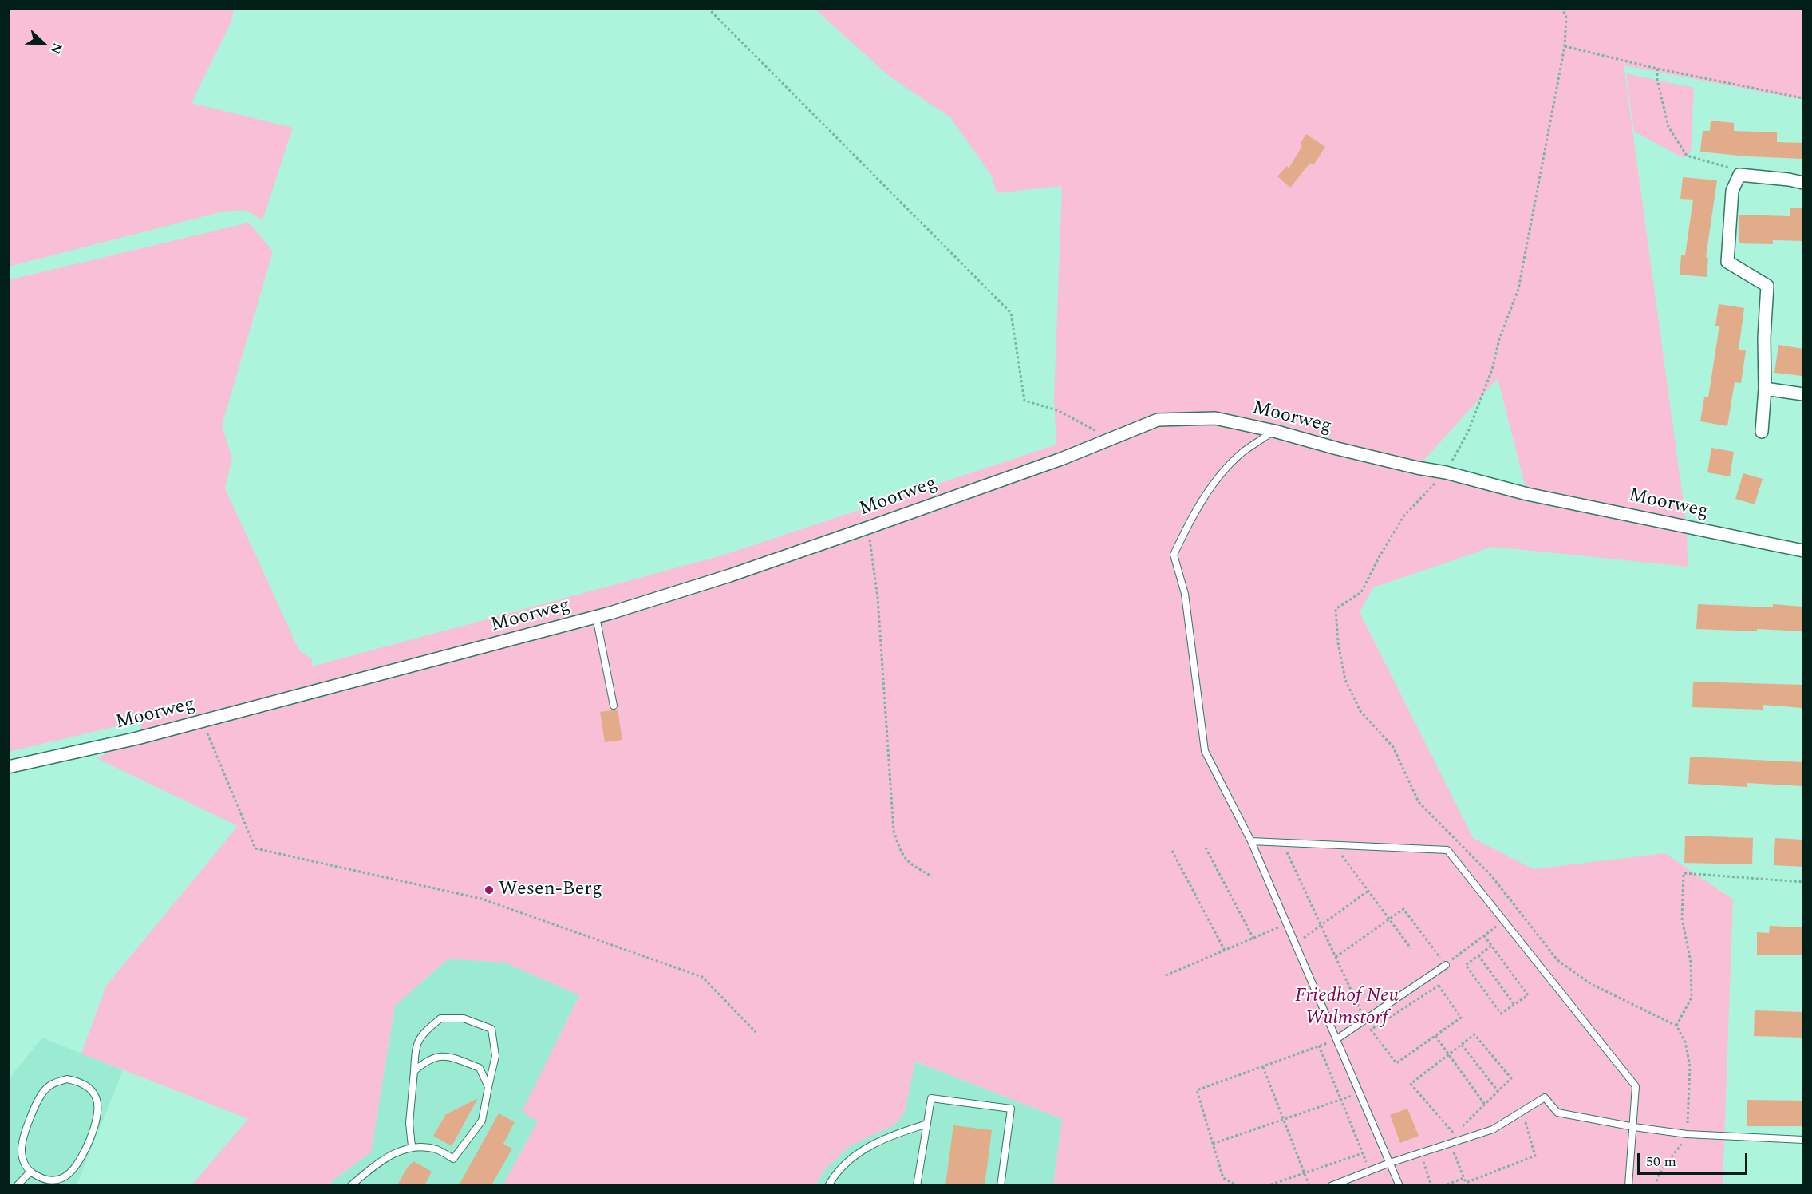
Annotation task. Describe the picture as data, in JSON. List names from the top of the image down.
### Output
{
  "streets": {
    "street": ["Moorweg"]
  },
  "parks": ["Friedhof Neu Wulmstorf"],
  "places": ["Wesen-Berg"],
  "scale_bar": "50 m",
  "north": "right"
}
